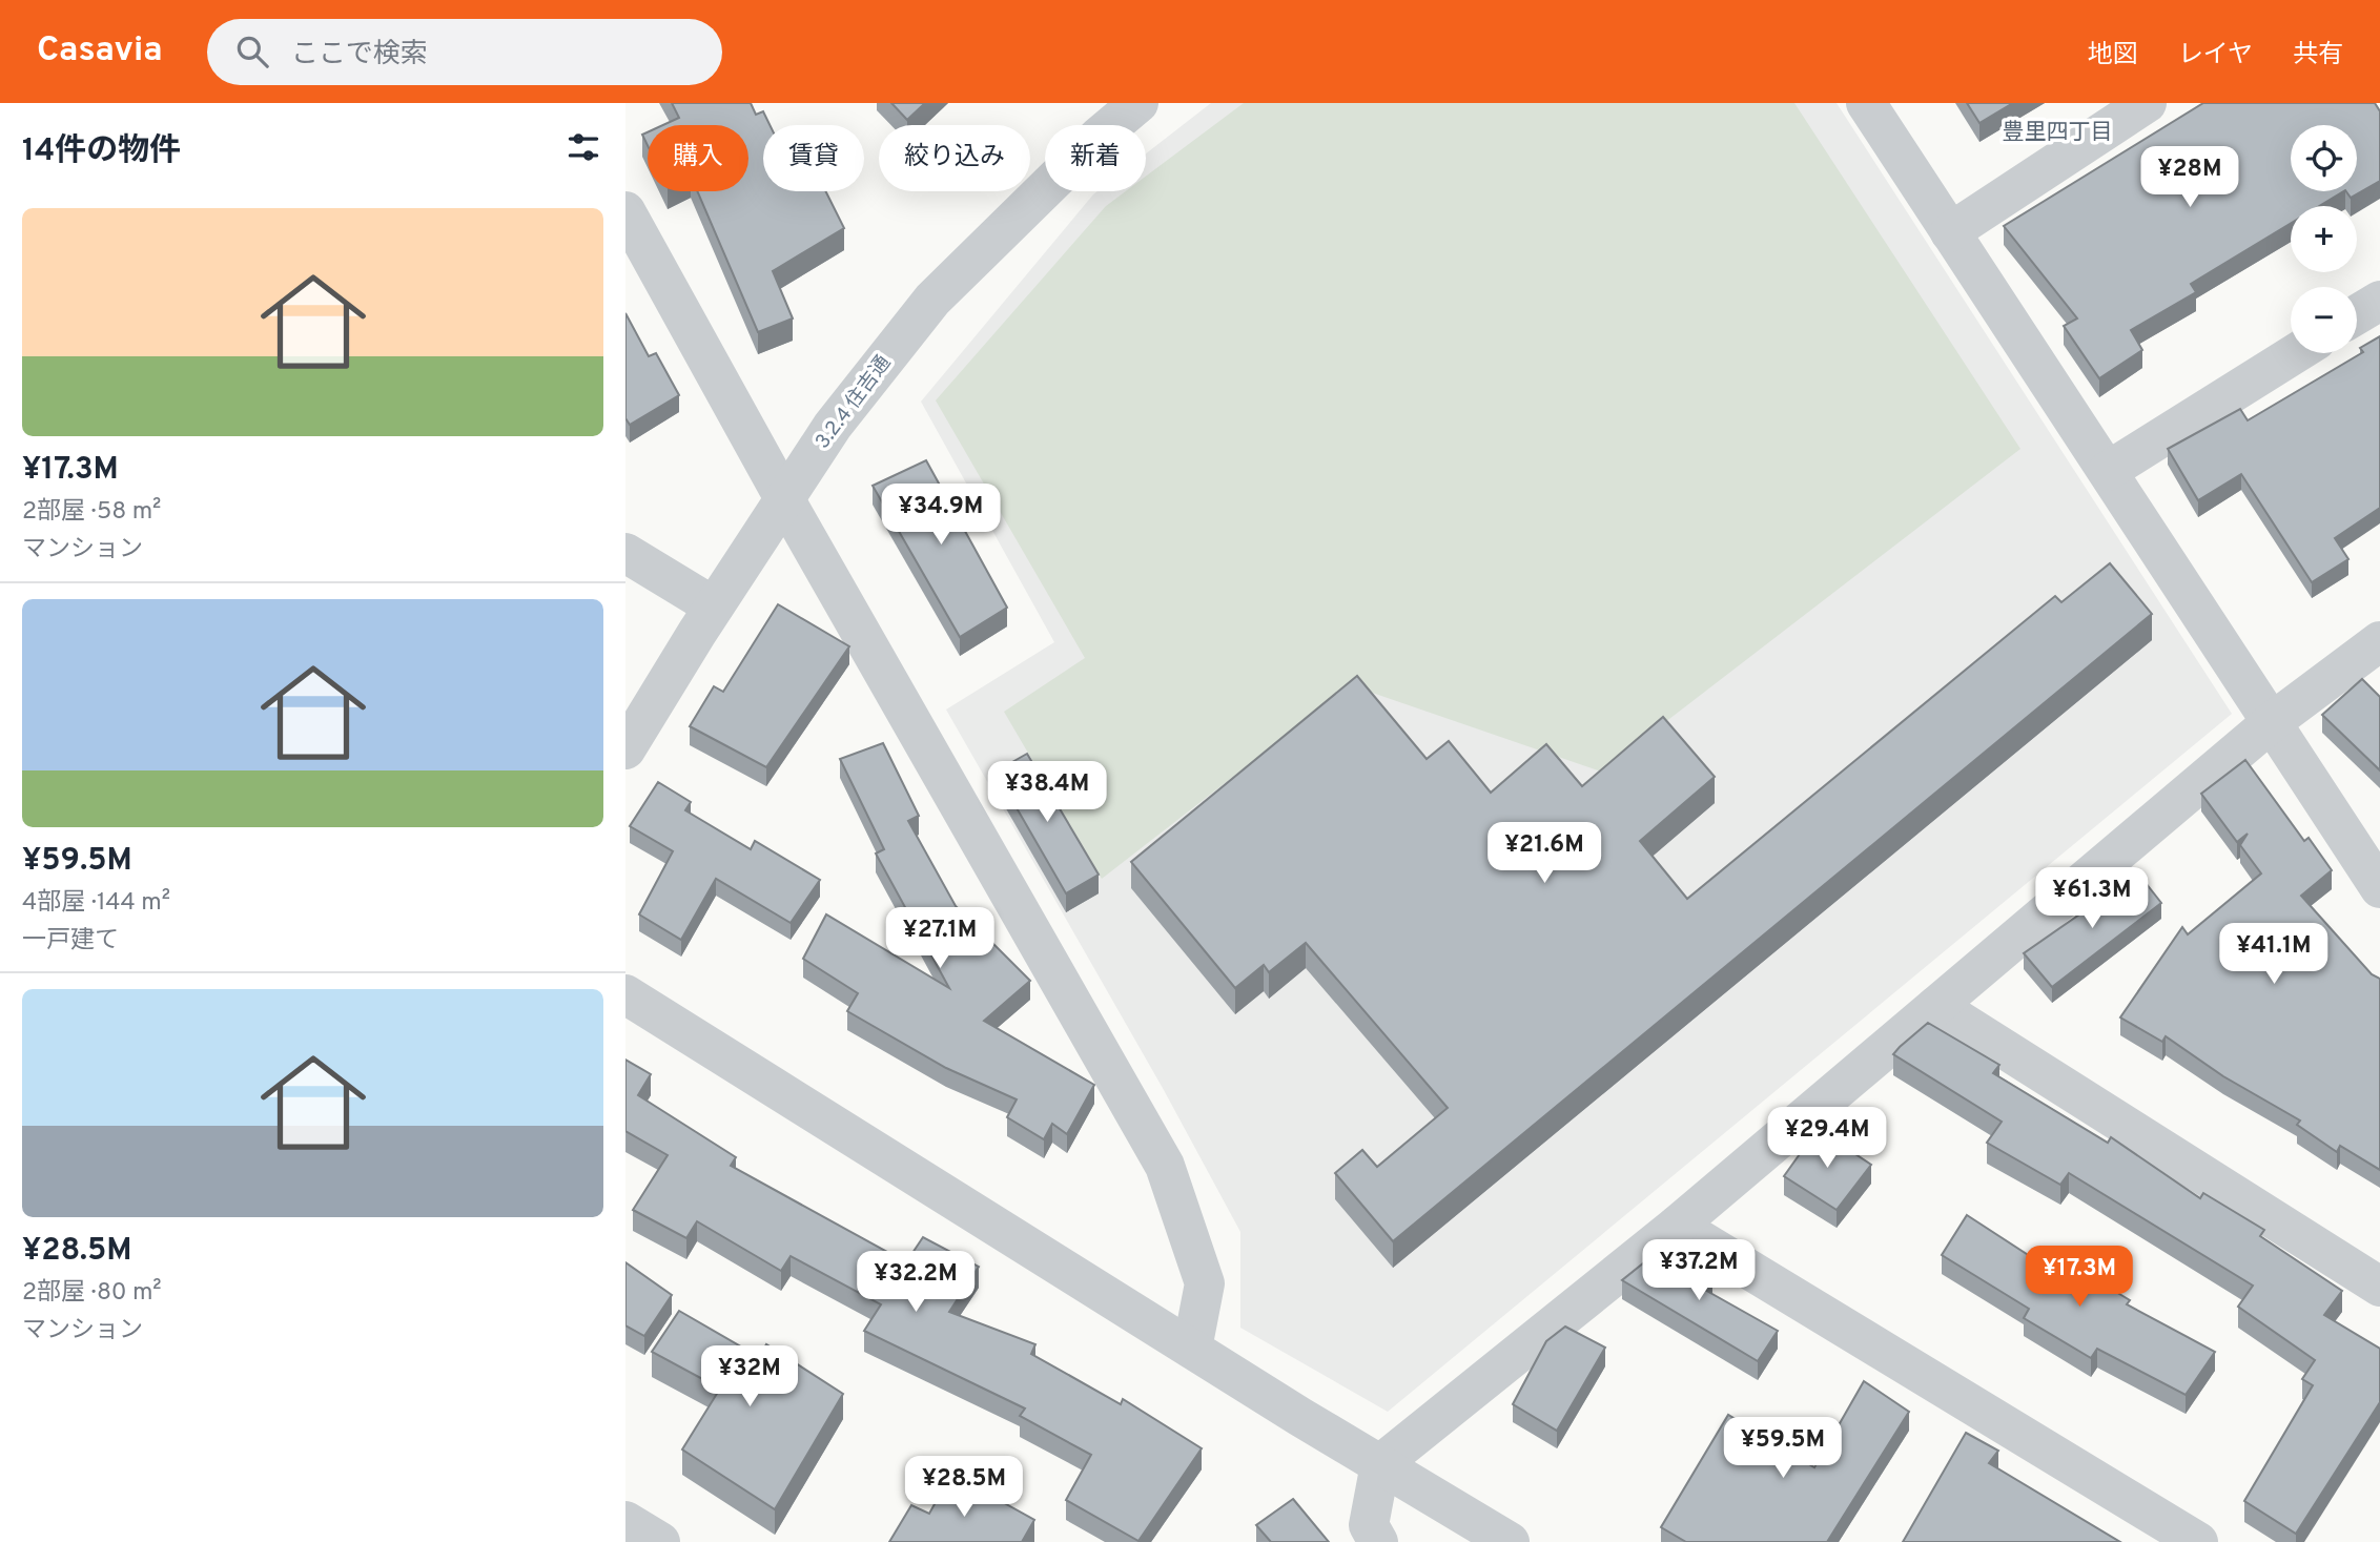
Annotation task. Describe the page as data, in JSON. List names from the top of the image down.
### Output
{
  "streets": {
    "street": ["3.2.4 住吉通"]
  },
  "districts": ["豊里四丁目"],
  "page": {
    "header": "Casavia",
    "search": "ここで検索",
    "nav": ["地図", "レイヤ", "共有"],
    "heading": "14件の物件",
    "map_buttons": ["+", "−"],
    "chip": [
      "購入",
      "賃貸",
      "絞り込み",
      "新着"
    ],
    "price": [
      "¥28M",
      "¥34.9M",
      "¥38.4M",
      "¥21.6M",
      "¥61.3M",
      "¥27.1M",
      "¥41.1M",
      "¥29.4M",
      "¥37.2M",
      "¥17.3M",
      "¥32.2M",
      "¥32M",
      "¥59.5M",
      "¥28.5M"
    ],
    "list": [
      {
        "name": "¥17.3M",
        "note": "2部屋 · 58 m² · マンション"
      },
      {
        "name": "¥59.5M",
        "note": "4部屋 · 144 m² · 一戸建て"
      },
      {
        "name": "¥28.5M",
        "note": "2部屋 · 80 m² · マンション"
      }
    ]
  }
}
